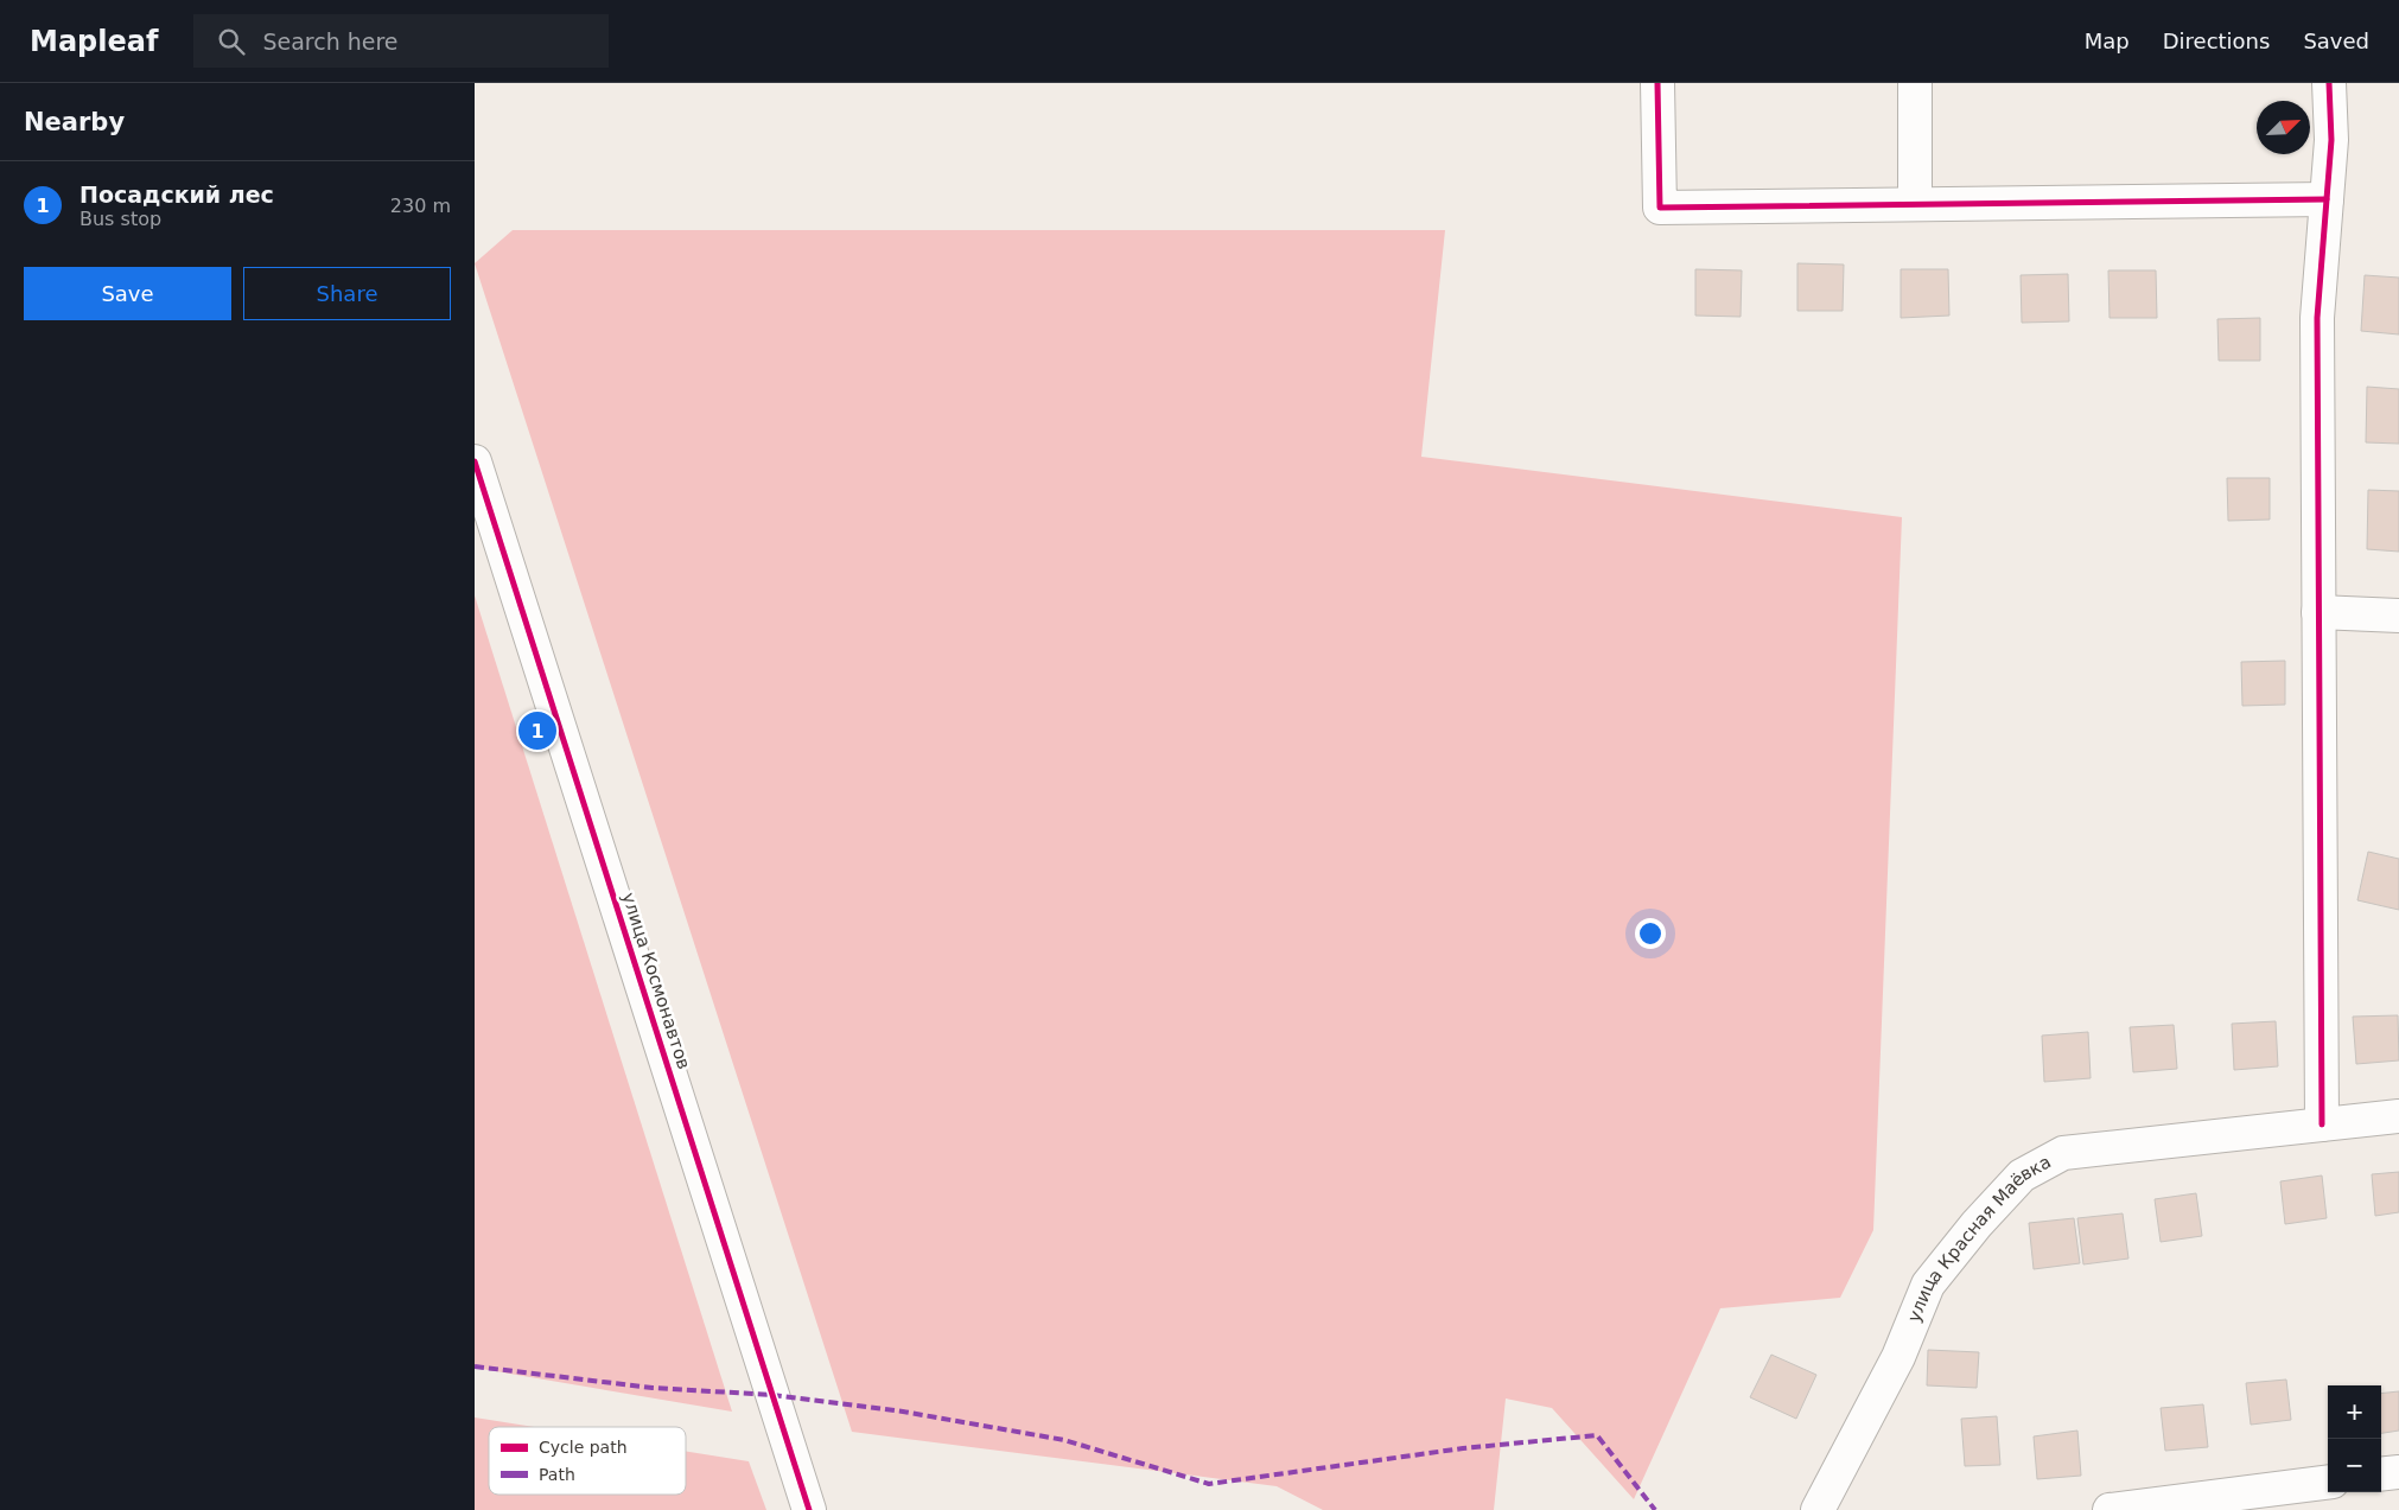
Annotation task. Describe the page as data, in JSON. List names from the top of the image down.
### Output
{
  "streets": {
    "street": ["улица Космонавтов", "улица Красная Маёвка"]
  },
  "legend": ["Cycle path", "Path"],
  "north": "top right",
  "page": {
    "header": "Mapleaf",
    "search": "Search here",
    "nav": ["Map", "Directions", "Saved"],
    "heading": "Nearby",
    "list": [
      {
        "mark": "1",
        "name": "Посадский лес",
        "note": "Bus stop",
        "value": "230 m"
      }
    ],
    "buttons": ["Save", "Share"],
    "pins": "1",
    "map_buttons": ["+", "−"]
  }
}
